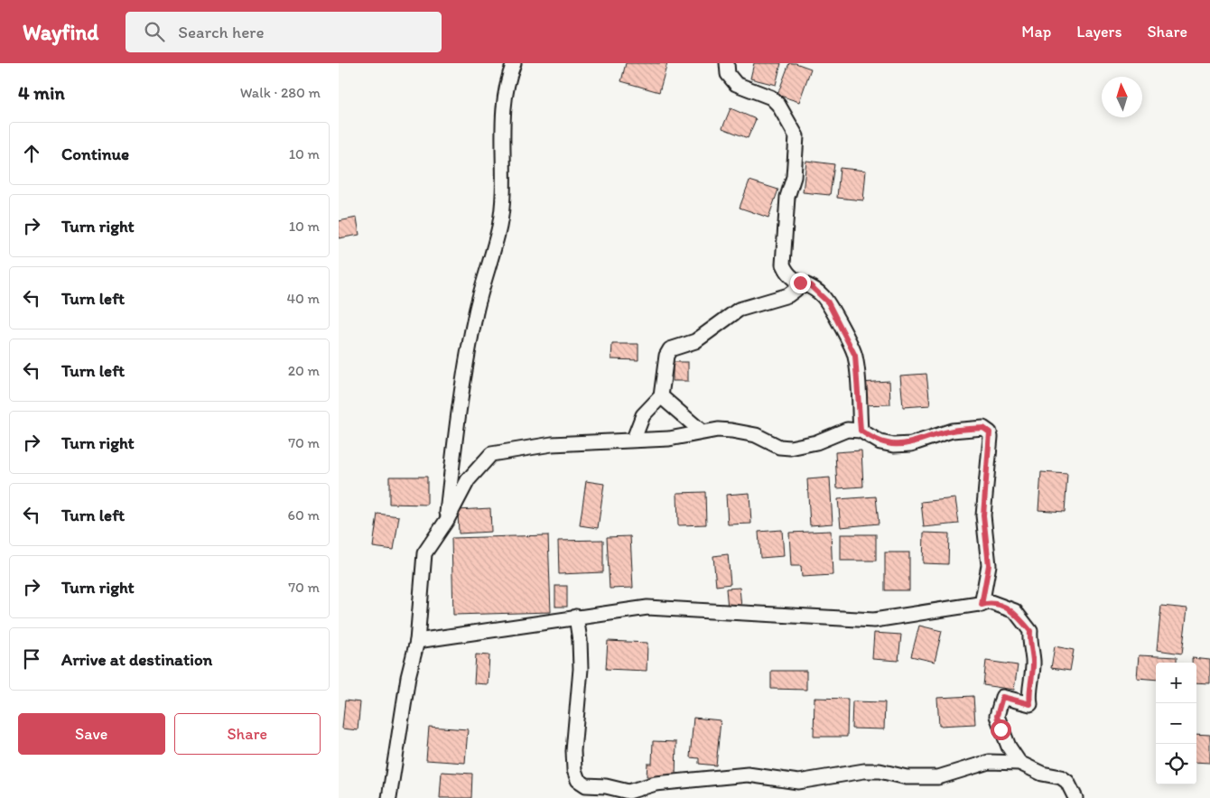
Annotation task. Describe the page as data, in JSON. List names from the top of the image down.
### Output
{
  "north": "top",
  "page": {
    "header": "Wayfind",
    "search": "Search here",
    "nav": ["Map", "Layers", "Share"],
    "heading": ["4 min", "Walk · 280 m"],
    "list": [
      ["Continue", "10 m"],
      ["Turn right", "10 m"],
      ["Turn left", "40 m"],
      ["Turn left", "20 m"],
      ["Turn right", "70 m"],
      ["Turn left", "60 m"],
      ["Turn right", "70 m"],
      "Arrive at destination"
    ],
    "map_buttons": ["+", "−"],
    "buttons": ["Save", "Share"]
  }
}
